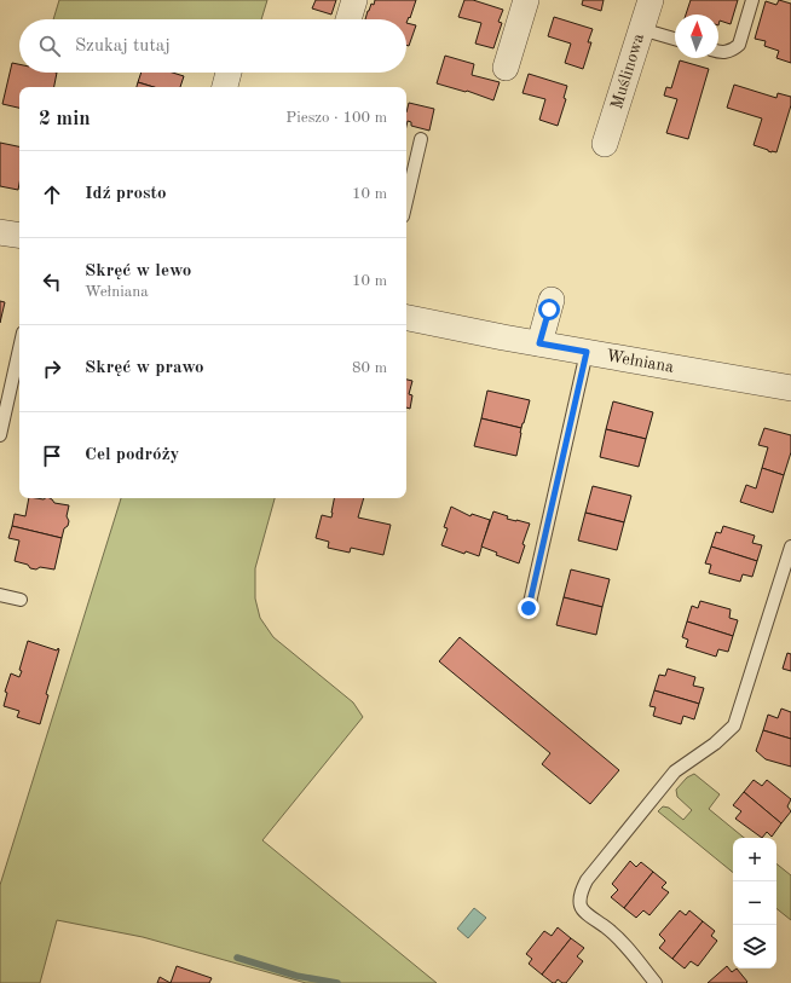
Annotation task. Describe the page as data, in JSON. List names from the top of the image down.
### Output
{
  "streets": {
    "street": ["Muślinowa", "Wełniana"]
  },
  "north": "top",
  "page": {
    "search": "Szukaj tutaj",
    "heading": ["2 min", "Pieszo · 100 m"],
    "list": [
      ["Idź prosto", "10 m"],
      ["Skręć w lewo", "Wełniana", "10 m"],
      ["Skręć w prawo", "80 m"],
      "Cel podróży"
    ],
    "map_buttons": ["+", "−"]
  }
}
